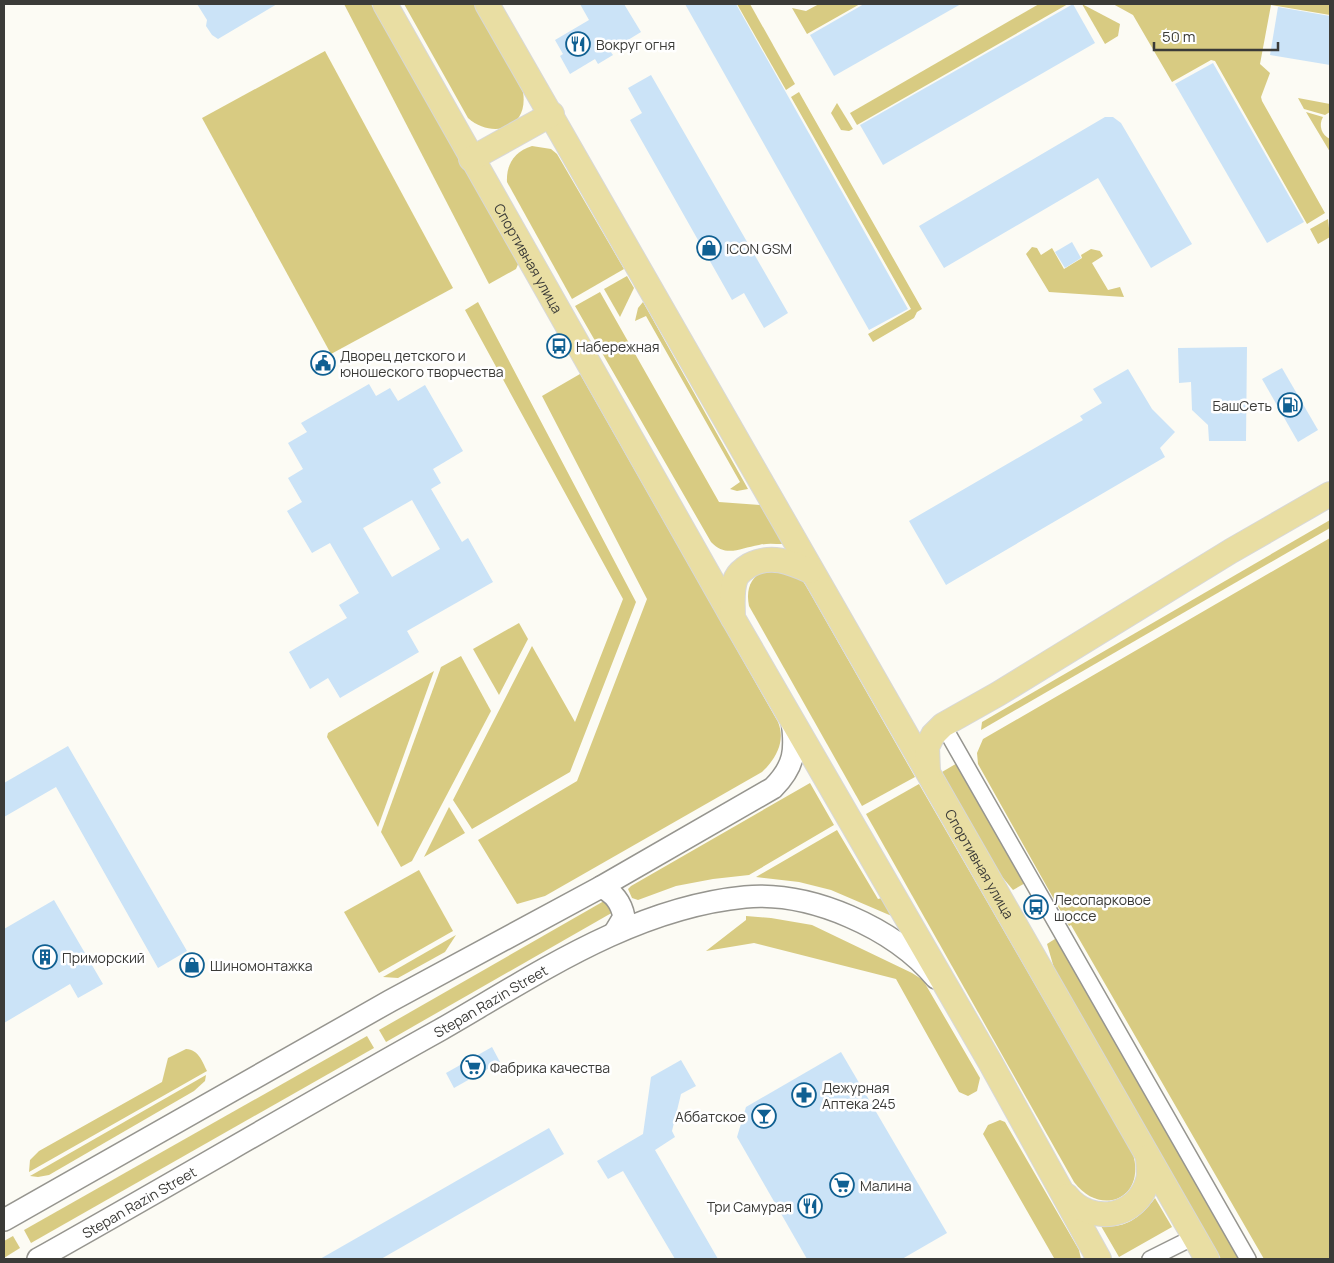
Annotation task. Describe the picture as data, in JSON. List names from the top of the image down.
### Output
{
  "streets": {
    "main road": ["Спортивная улица", "Stepan Razin Street"]
  },
  "crossings": [
    ["Спортивная улица", "Stepan Razin Street"]
  ],
  "places": {
    "restaurant": ["Вокруг огня", "Три Самурая"],
    "shop": ["ICON GSM", "Шиномонтажка"],
    "bus stop": ["Набережная", "Лесопарковое шоссе"],
    "public building": ["Дворец детского и юношеского творчества"],
    "fuel station": ["БашСеть"],
    "building": ["Приморский"],
    "supermarket": ["Фабрика качества", "Малина"],
    "pharmacy": ["Дежурная Аптека 245"],
    "bar": ["Аббатское"]
  },
  "scale_bar": "50 m"
}
